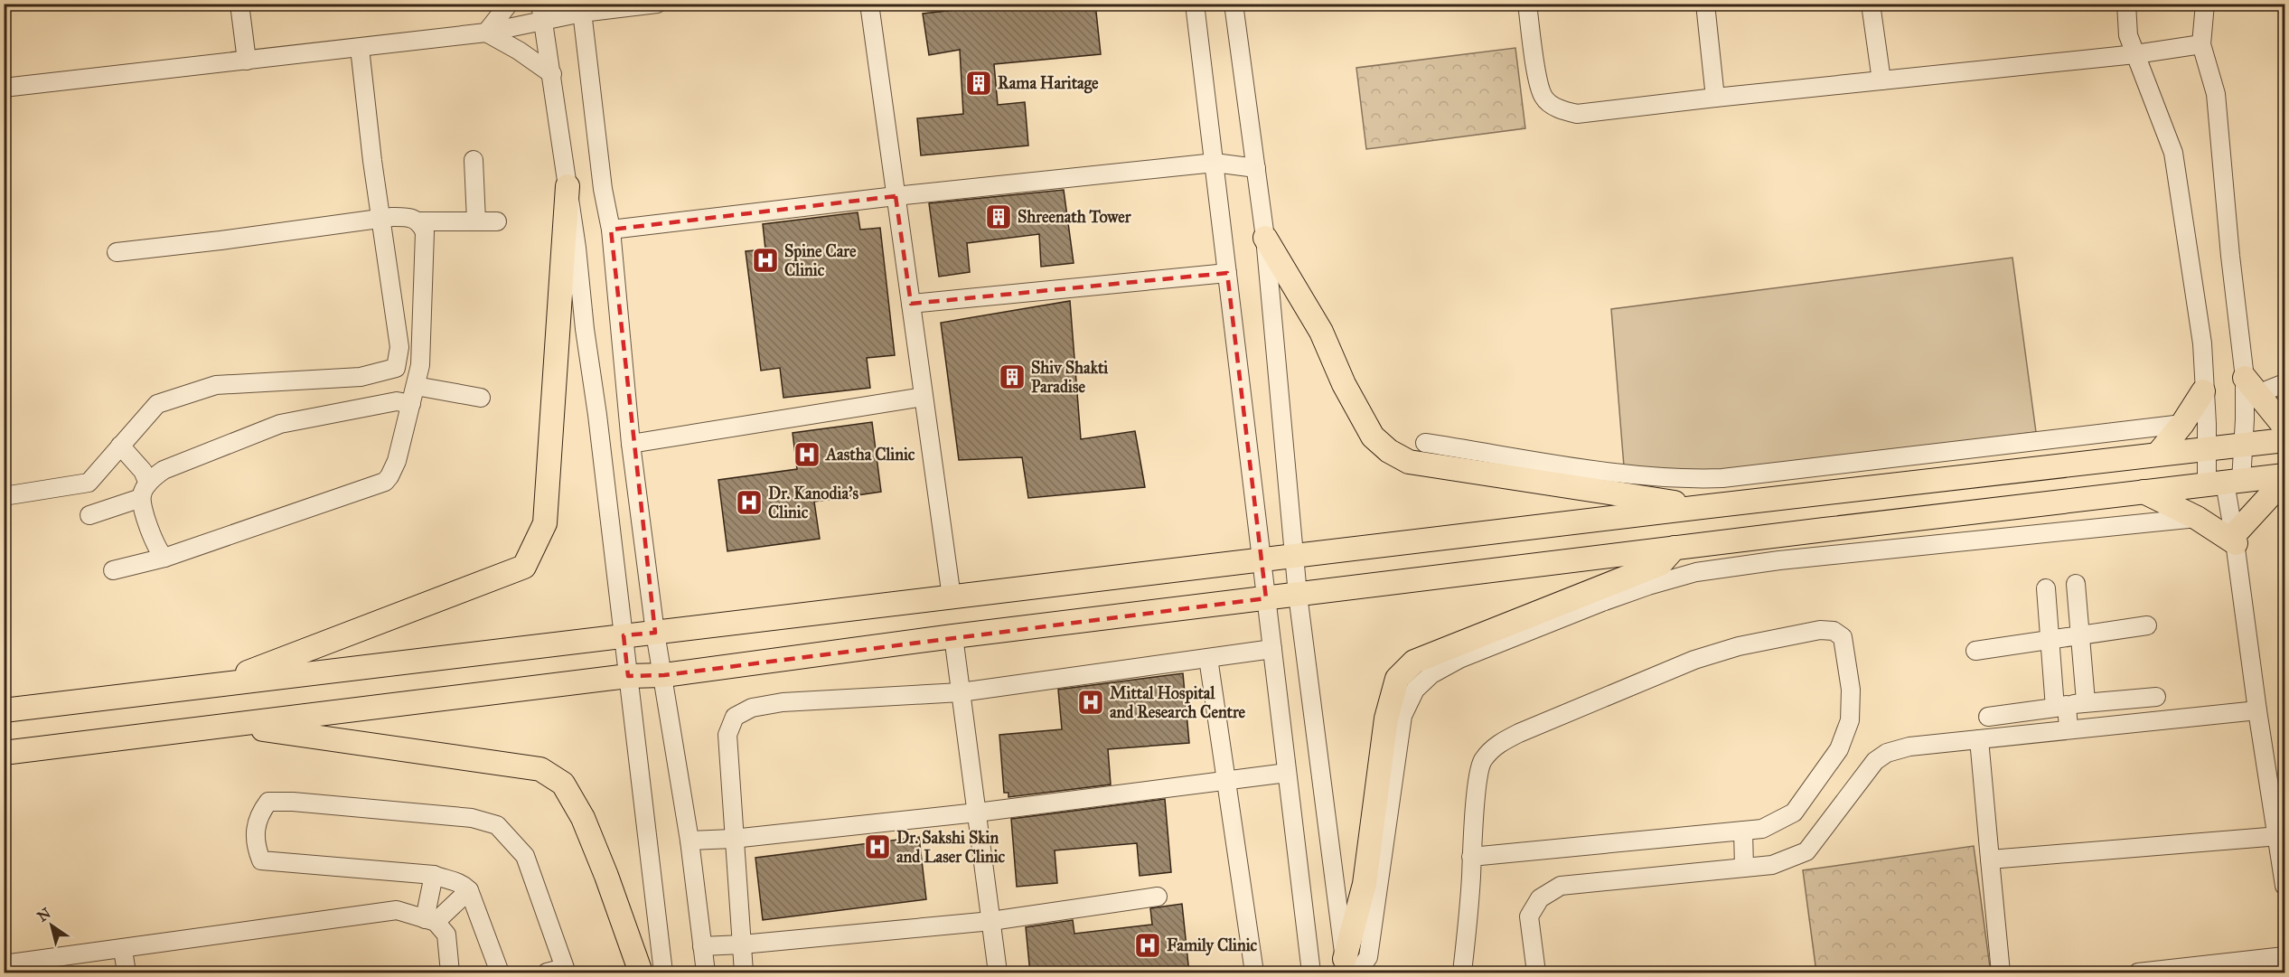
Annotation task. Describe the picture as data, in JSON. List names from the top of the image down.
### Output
{
  "places": {
    "building": ["Rama Haritage", "Shreenath Tower", "Shiv Shakti Paradise"],
    "hospital": [
      "Spine Care Clinic",
      "Aastha Clinic",
      "Dr. Kanodia's Clinic",
      "Mittal Hospital and Research Centre",
      "Dr. Sakshi Skin and Laser Clinic",
      "Family Clinic"
    ]
  },
  "north": "top left"
}
